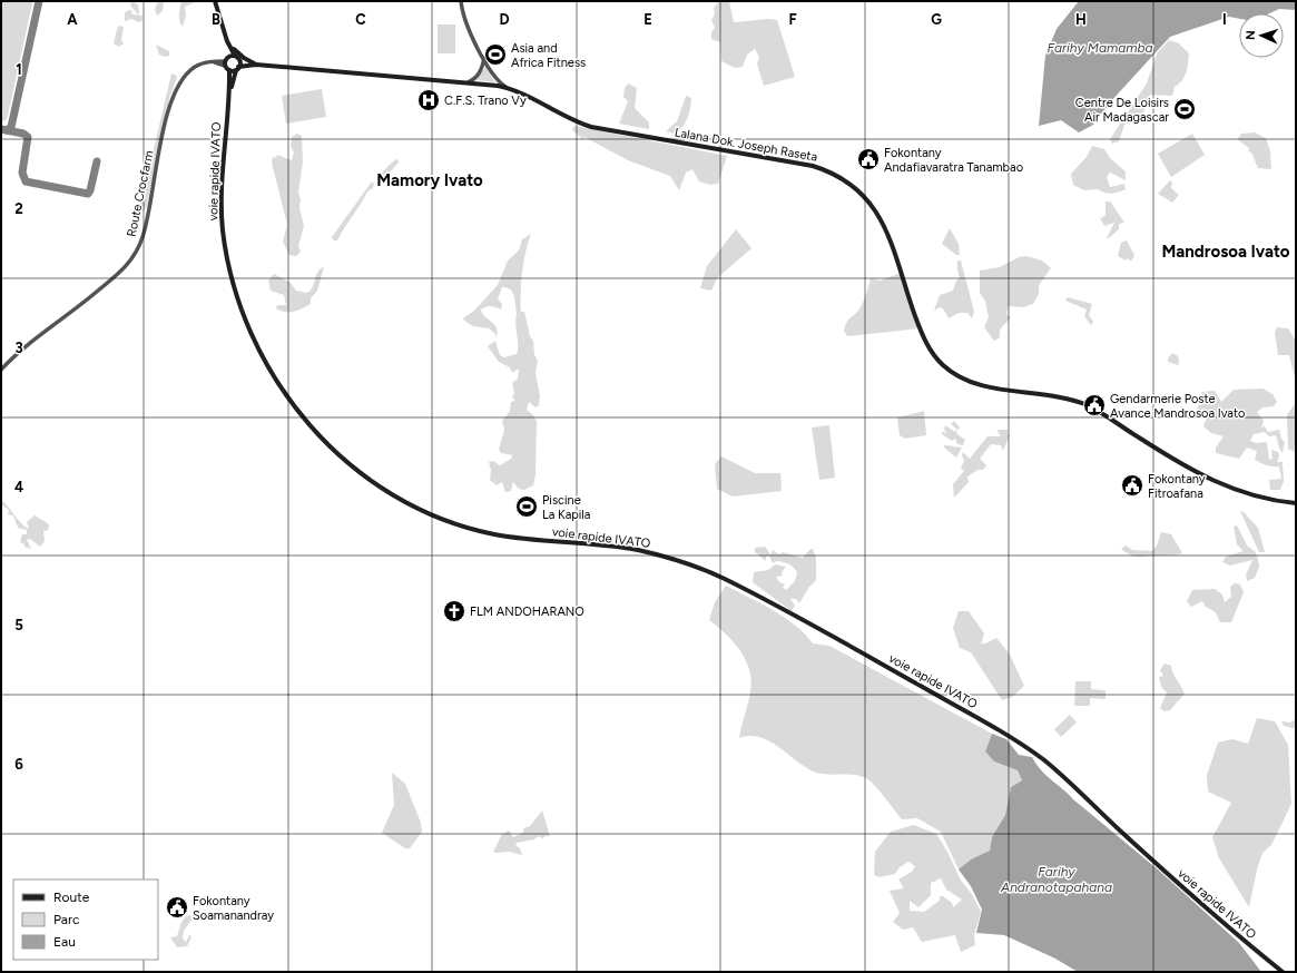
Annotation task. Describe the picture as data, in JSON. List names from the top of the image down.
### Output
{
  "streets": {
    "main road": ["Lalana Dok. Joseph Raseta", "voie rapide IVATO"],
    "street": ["Route Crocfarm"]
  },
  "districts": ["Mamory Ivato", "Mandrosoa Ivato"],
  "water": ["Farihy Mamamba", "Farihy Andranotapahana"],
  "places": {
    "sports": ["Asia and Africa Fitness", "Centre De Loisirs Air Madagascar", "Piscine La Kapila"],
    "hospital": ["C.F.S. Trano Vy"],
    "public building": [
      "Fokontany Andafiavaratra Tanambao",
      "Gendarmerie Poste Avance Mandrosoa Ivato",
      "Fokontany Fitroafana",
      "Fokontany Soamanandray"
    ],
    "church": ["FLM ANDOHARANO"]
  },
  "legend": ["Route", "Parc", "Eau"],
  "north": "left",
  "grid": {
    "columns": [
      "A",
      "B",
      "C",
      "D",
      "E",
      "F",
      "G",
      "H",
      "I"
    ],
    "rows": [
      "1",
      "2",
      "3",
      "4",
      "5",
      "6"
    ]
  }
}
